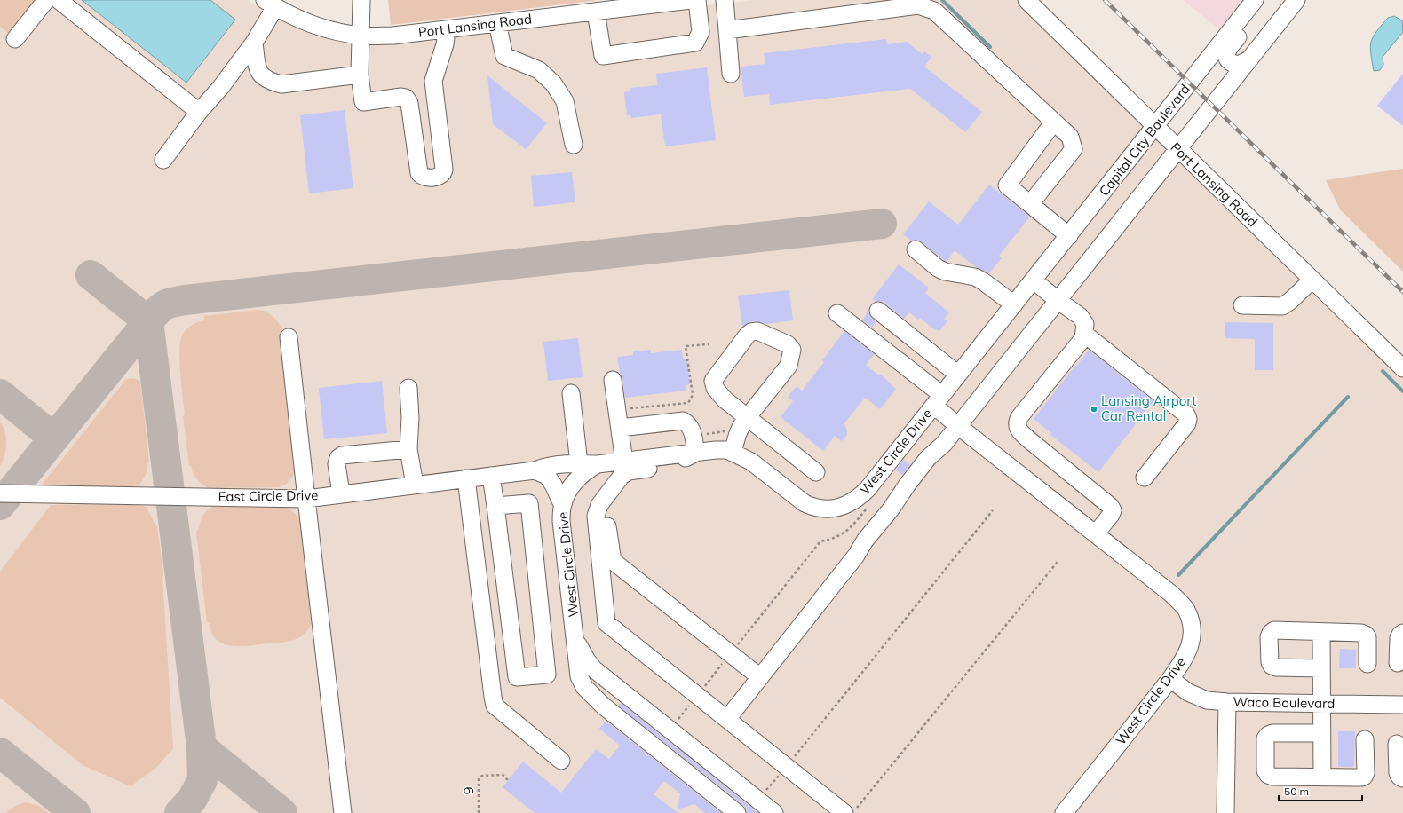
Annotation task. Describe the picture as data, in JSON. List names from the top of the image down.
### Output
{
  "streets": {
    "street": [
      "Port Lansing Road",
      "Capital City Boulevard",
      "West Circle Drive",
      "East Circle Drive",
      "Waco Boulevard"
    ],
    "path": ["9"]
  },
  "crossings": [
    ["Port Lansing Road", "Capital City Boulevard"],
    ["Capital City Boulevard", "West Circle Drive"],
    ["West Circle Drive", "East Circle Drive"],
    ["West Circle Drive", "Waco Boulevard"]
  ],
  "places": ["Lansing Airport Car Rental"],
  "scale_bar": "50 m"
}
